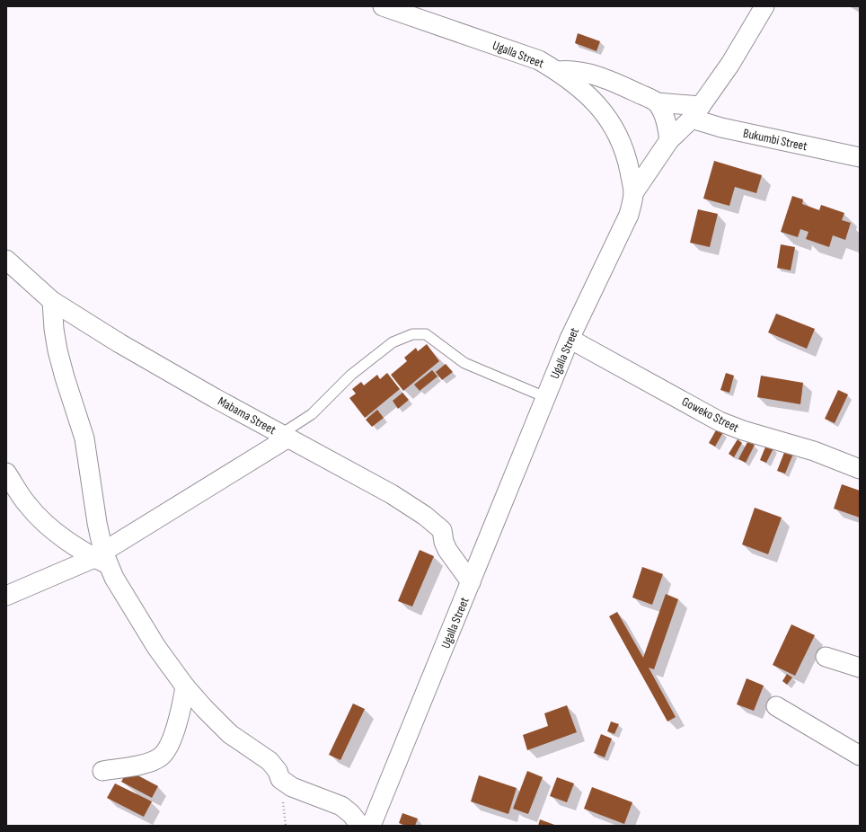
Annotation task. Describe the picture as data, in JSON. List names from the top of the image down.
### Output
{
  "streets": {
    "street": [
      "Ugalla Street",
      "Bukumbi Street",
      "Goweko Street",
      "Mabama Street"
    ]
  },
  "crossings": [
    ["Ugalla Street", "Goweko Street"],
    ["Ugalla Street", "Mabama Street"]
  ]
}
